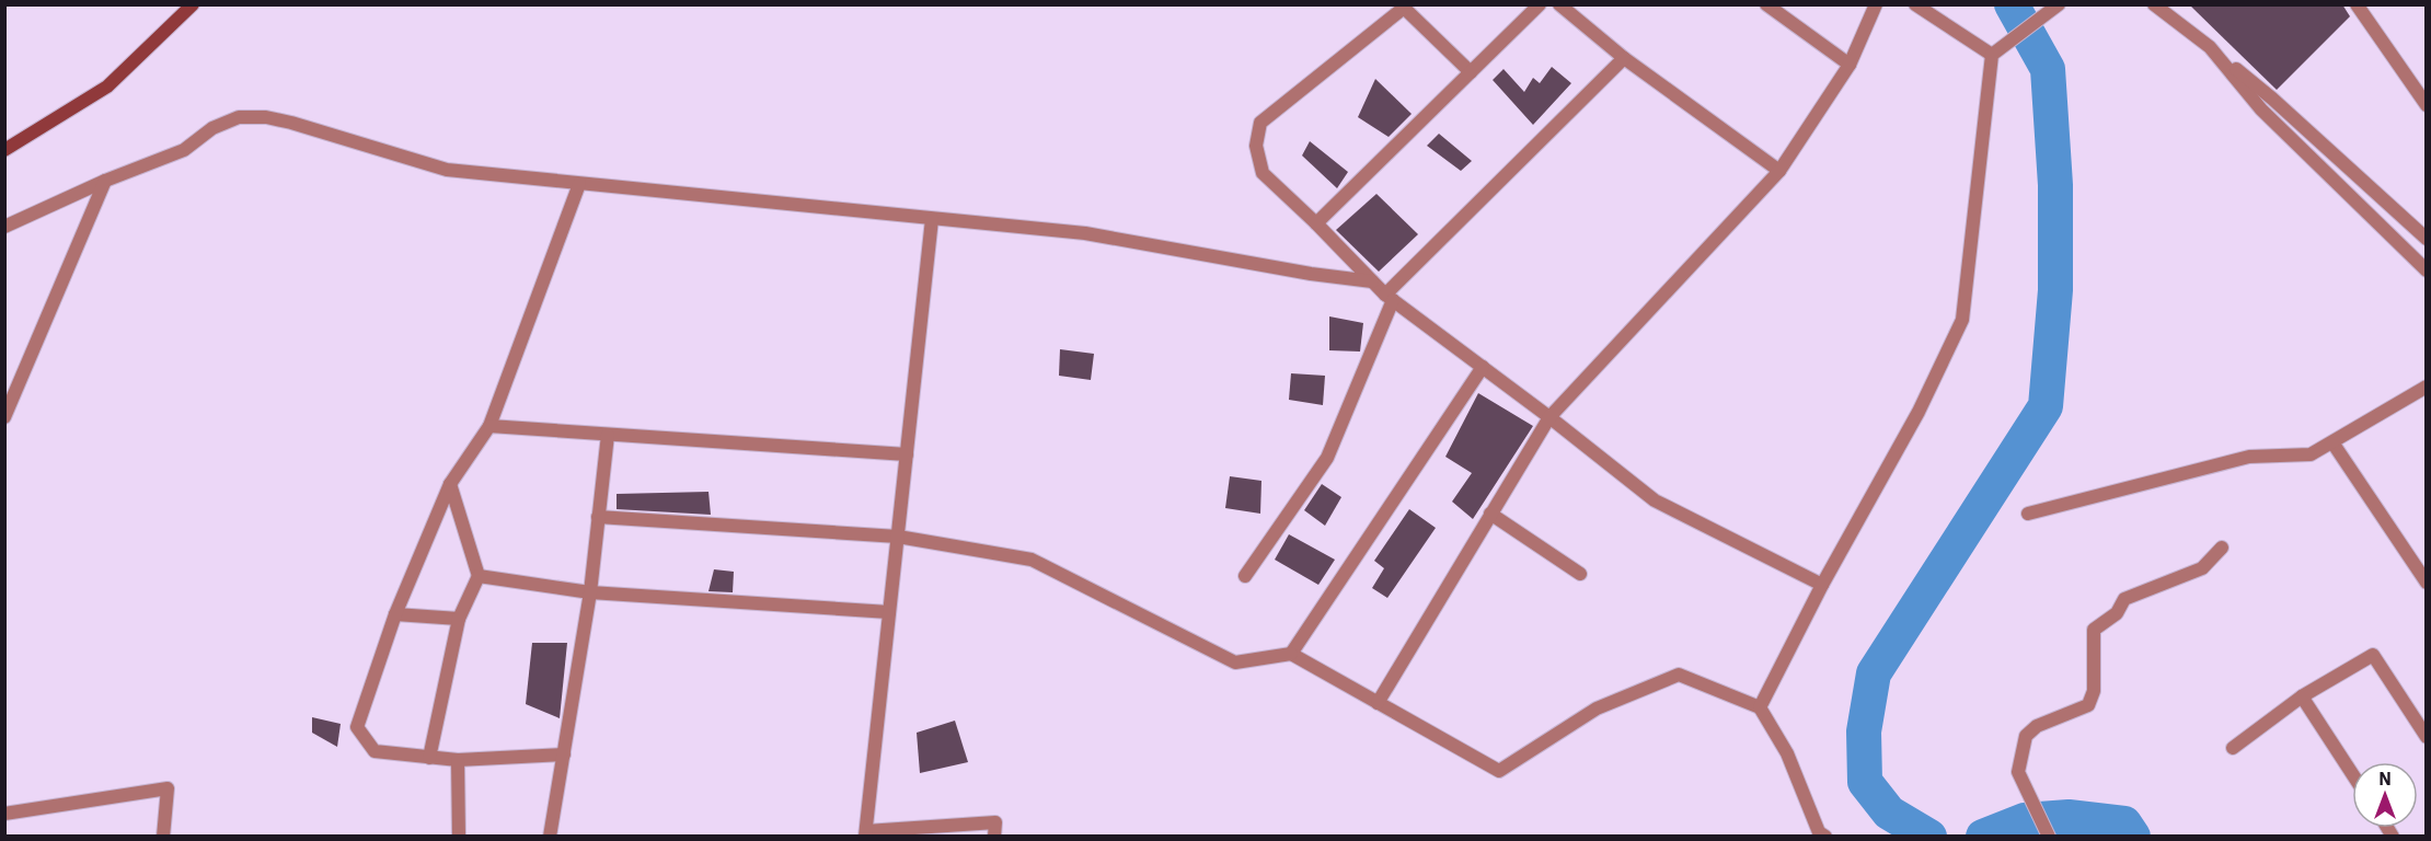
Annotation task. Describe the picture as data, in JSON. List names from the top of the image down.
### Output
{
  "north": "top"
}
